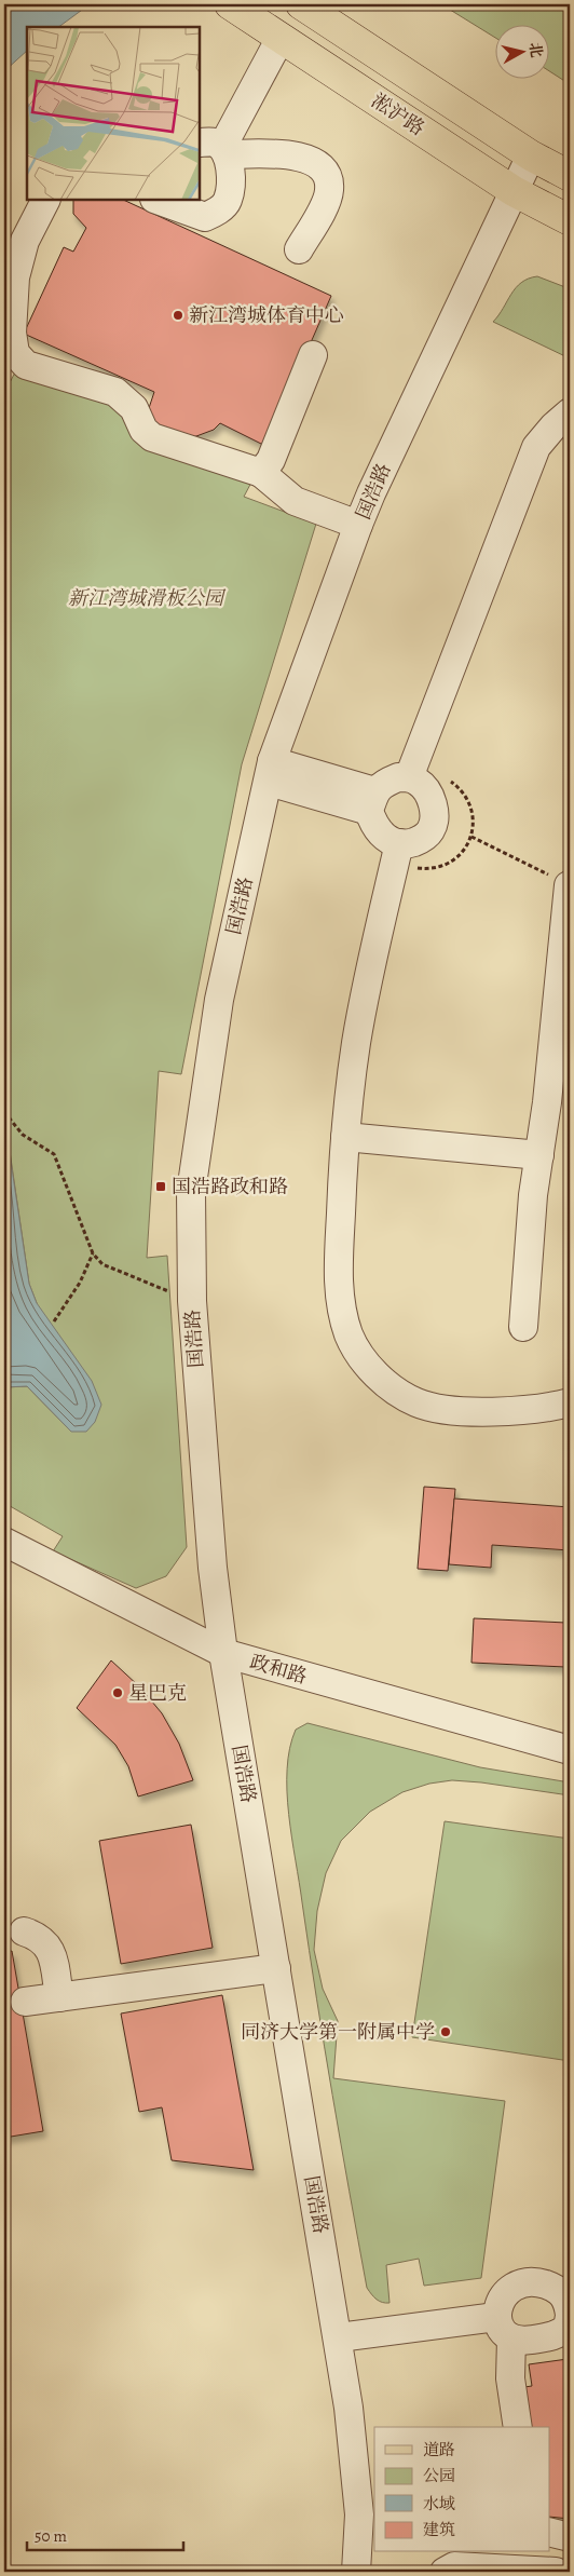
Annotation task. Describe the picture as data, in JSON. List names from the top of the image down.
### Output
{
  "streets": {
    "main road": ["淞沪路"],
    "street": ["国浩路", "政和路"]
  },
  "crossings": [
    ["淞沪路", "国浩路"],
    ["国浩路", "政和路"]
  ],
  "parks": ["新江湾城滑板公园"],
  "places": {
    "other": ["新江湾城体育中心", "星巴克", "同济大学第一附属中学"],
    "transit": ["国浩路政和路"]
  },
  "legend": [
    "道路",
    "公园",
    "水域",
    "建筑"
  ],
  "scale_bar": "50 m",
  "north": "right"
}
